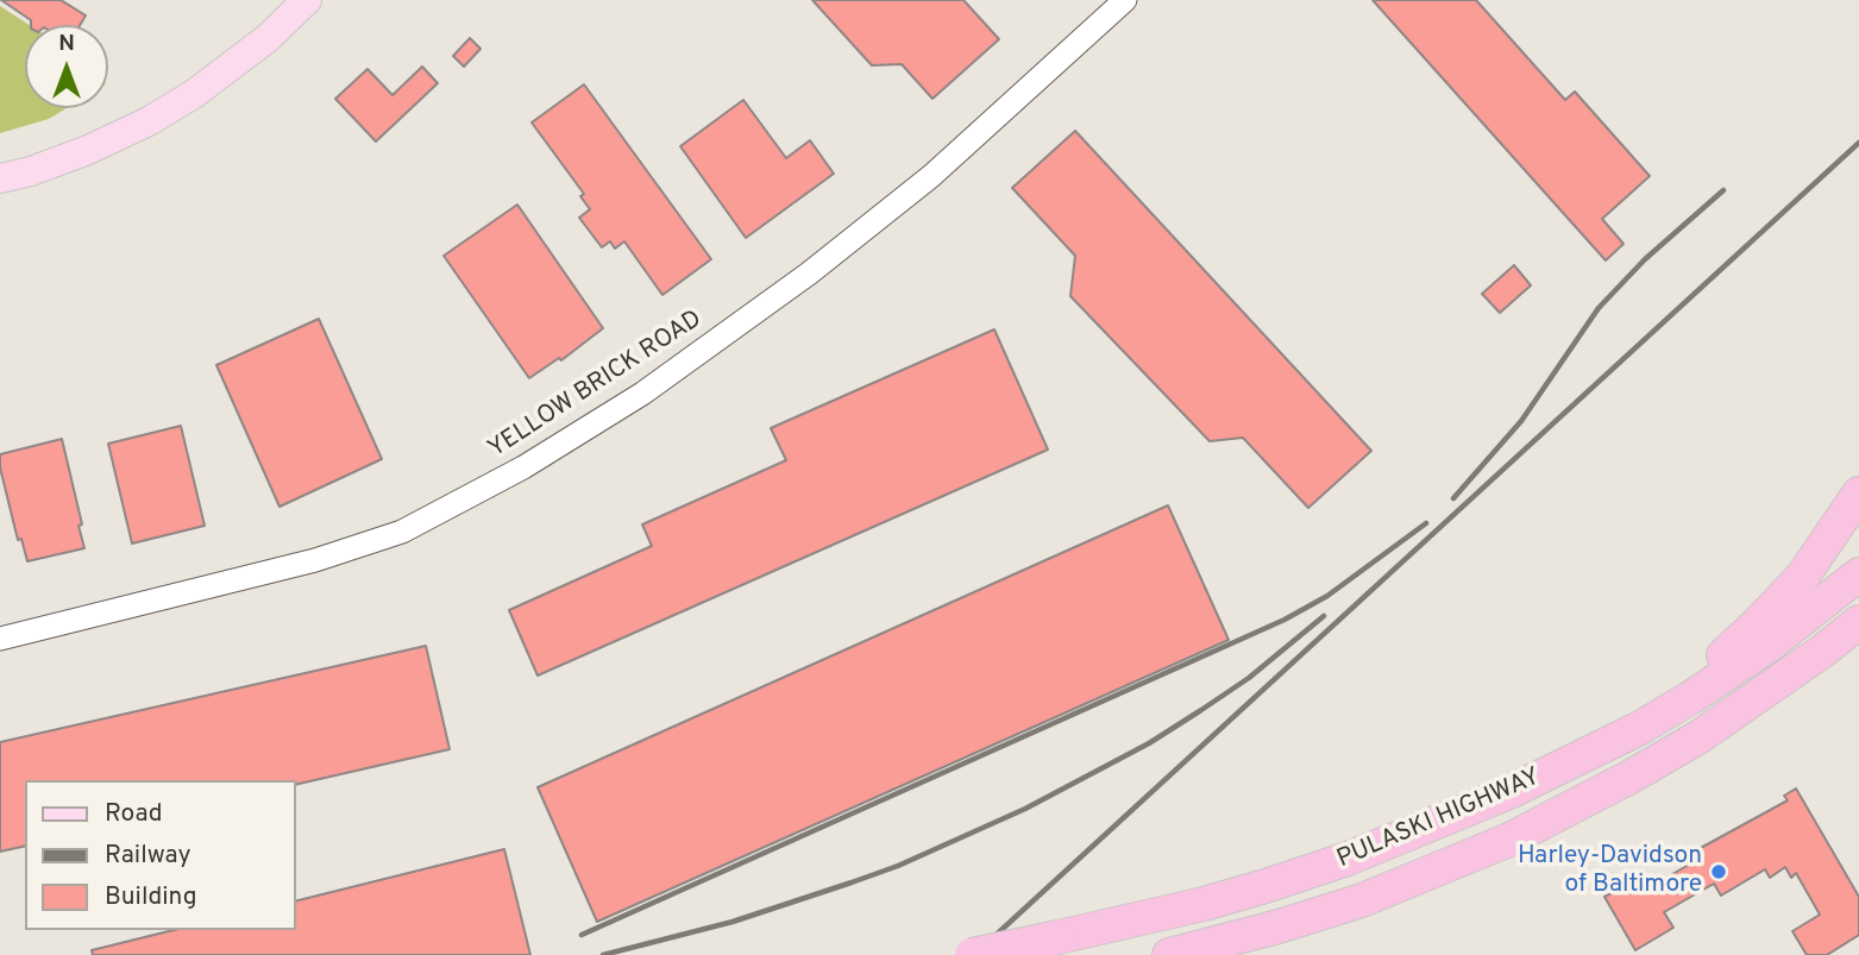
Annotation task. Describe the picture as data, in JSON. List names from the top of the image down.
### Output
{
  "streets": {
    "highway": ["PULASKI HIGHWAY"],
    "street": ["YELLOW BRICK ROAD"]
  },
  "places": ["Harley-Davidson of Baltimore"],
  "legend": ["Road", "Railway", "Building"],
  "north": "top"
}
